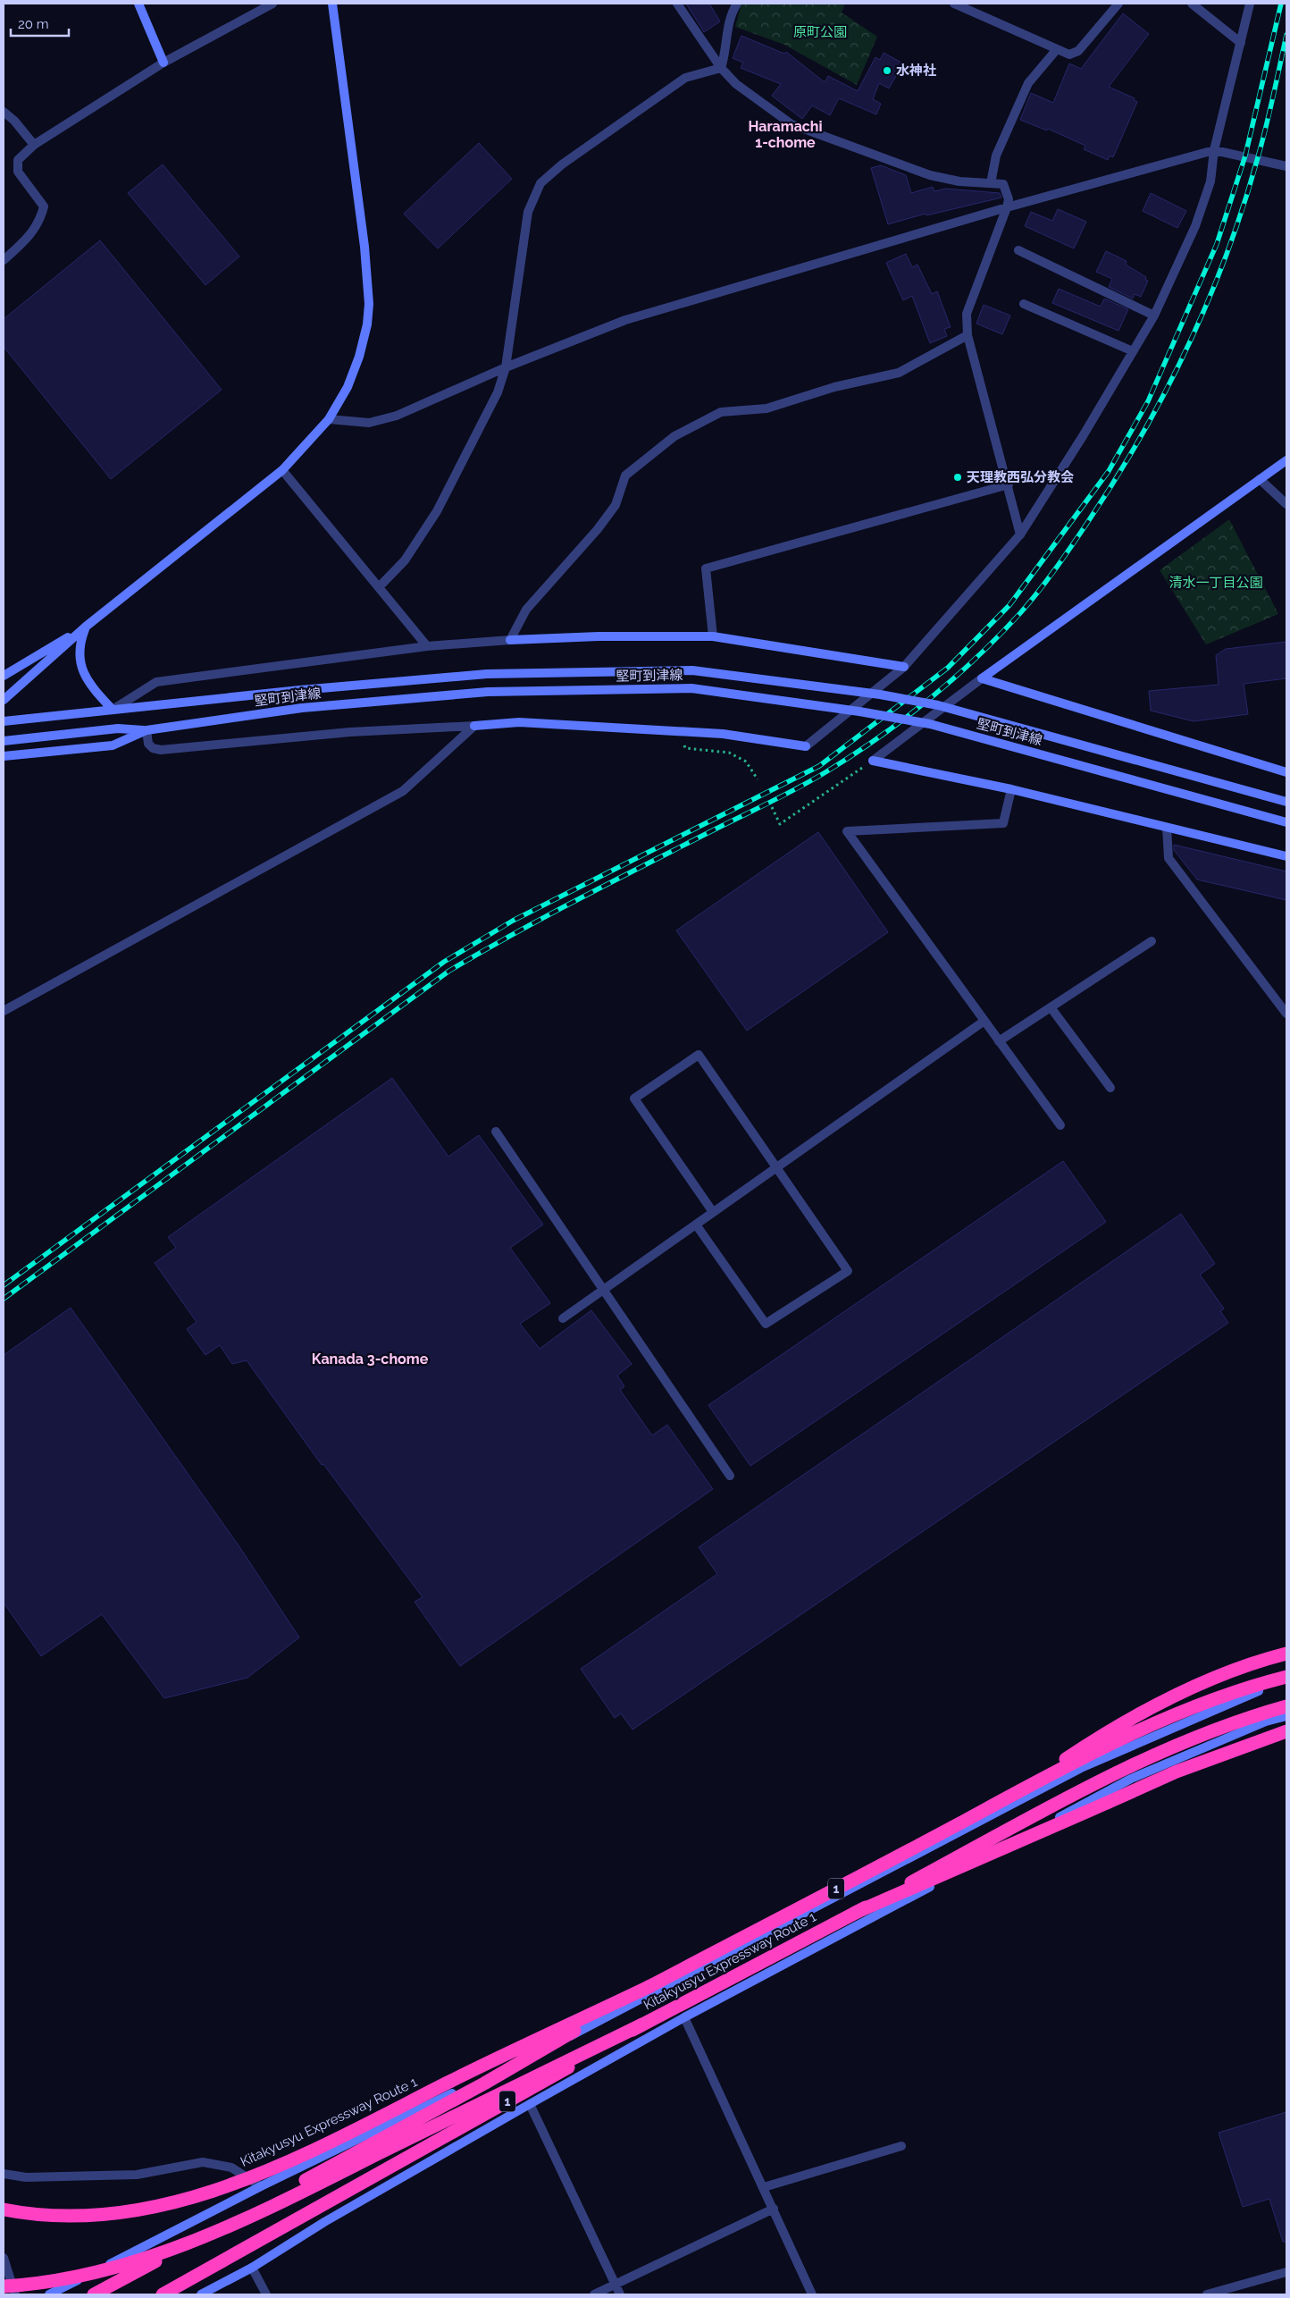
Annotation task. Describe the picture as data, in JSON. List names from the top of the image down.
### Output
{
  "streets": {
    "highway": ["1", "Kitakyusyu Expressway Route 1"],
    "street": ["堅町到津線"]
  },
  "crossings": [
    ["1", "Kitakyusyu Expressway Route 1"]
  ],
  "districts": ["Haramachi 1-chome", "Kanada 3-chome"],
  "parks": ["原町公園", "清水一丁目公園"],
  "places": ["水神社", "天理教西弘分教会"],
  "scale_bar": "20 m"
}
